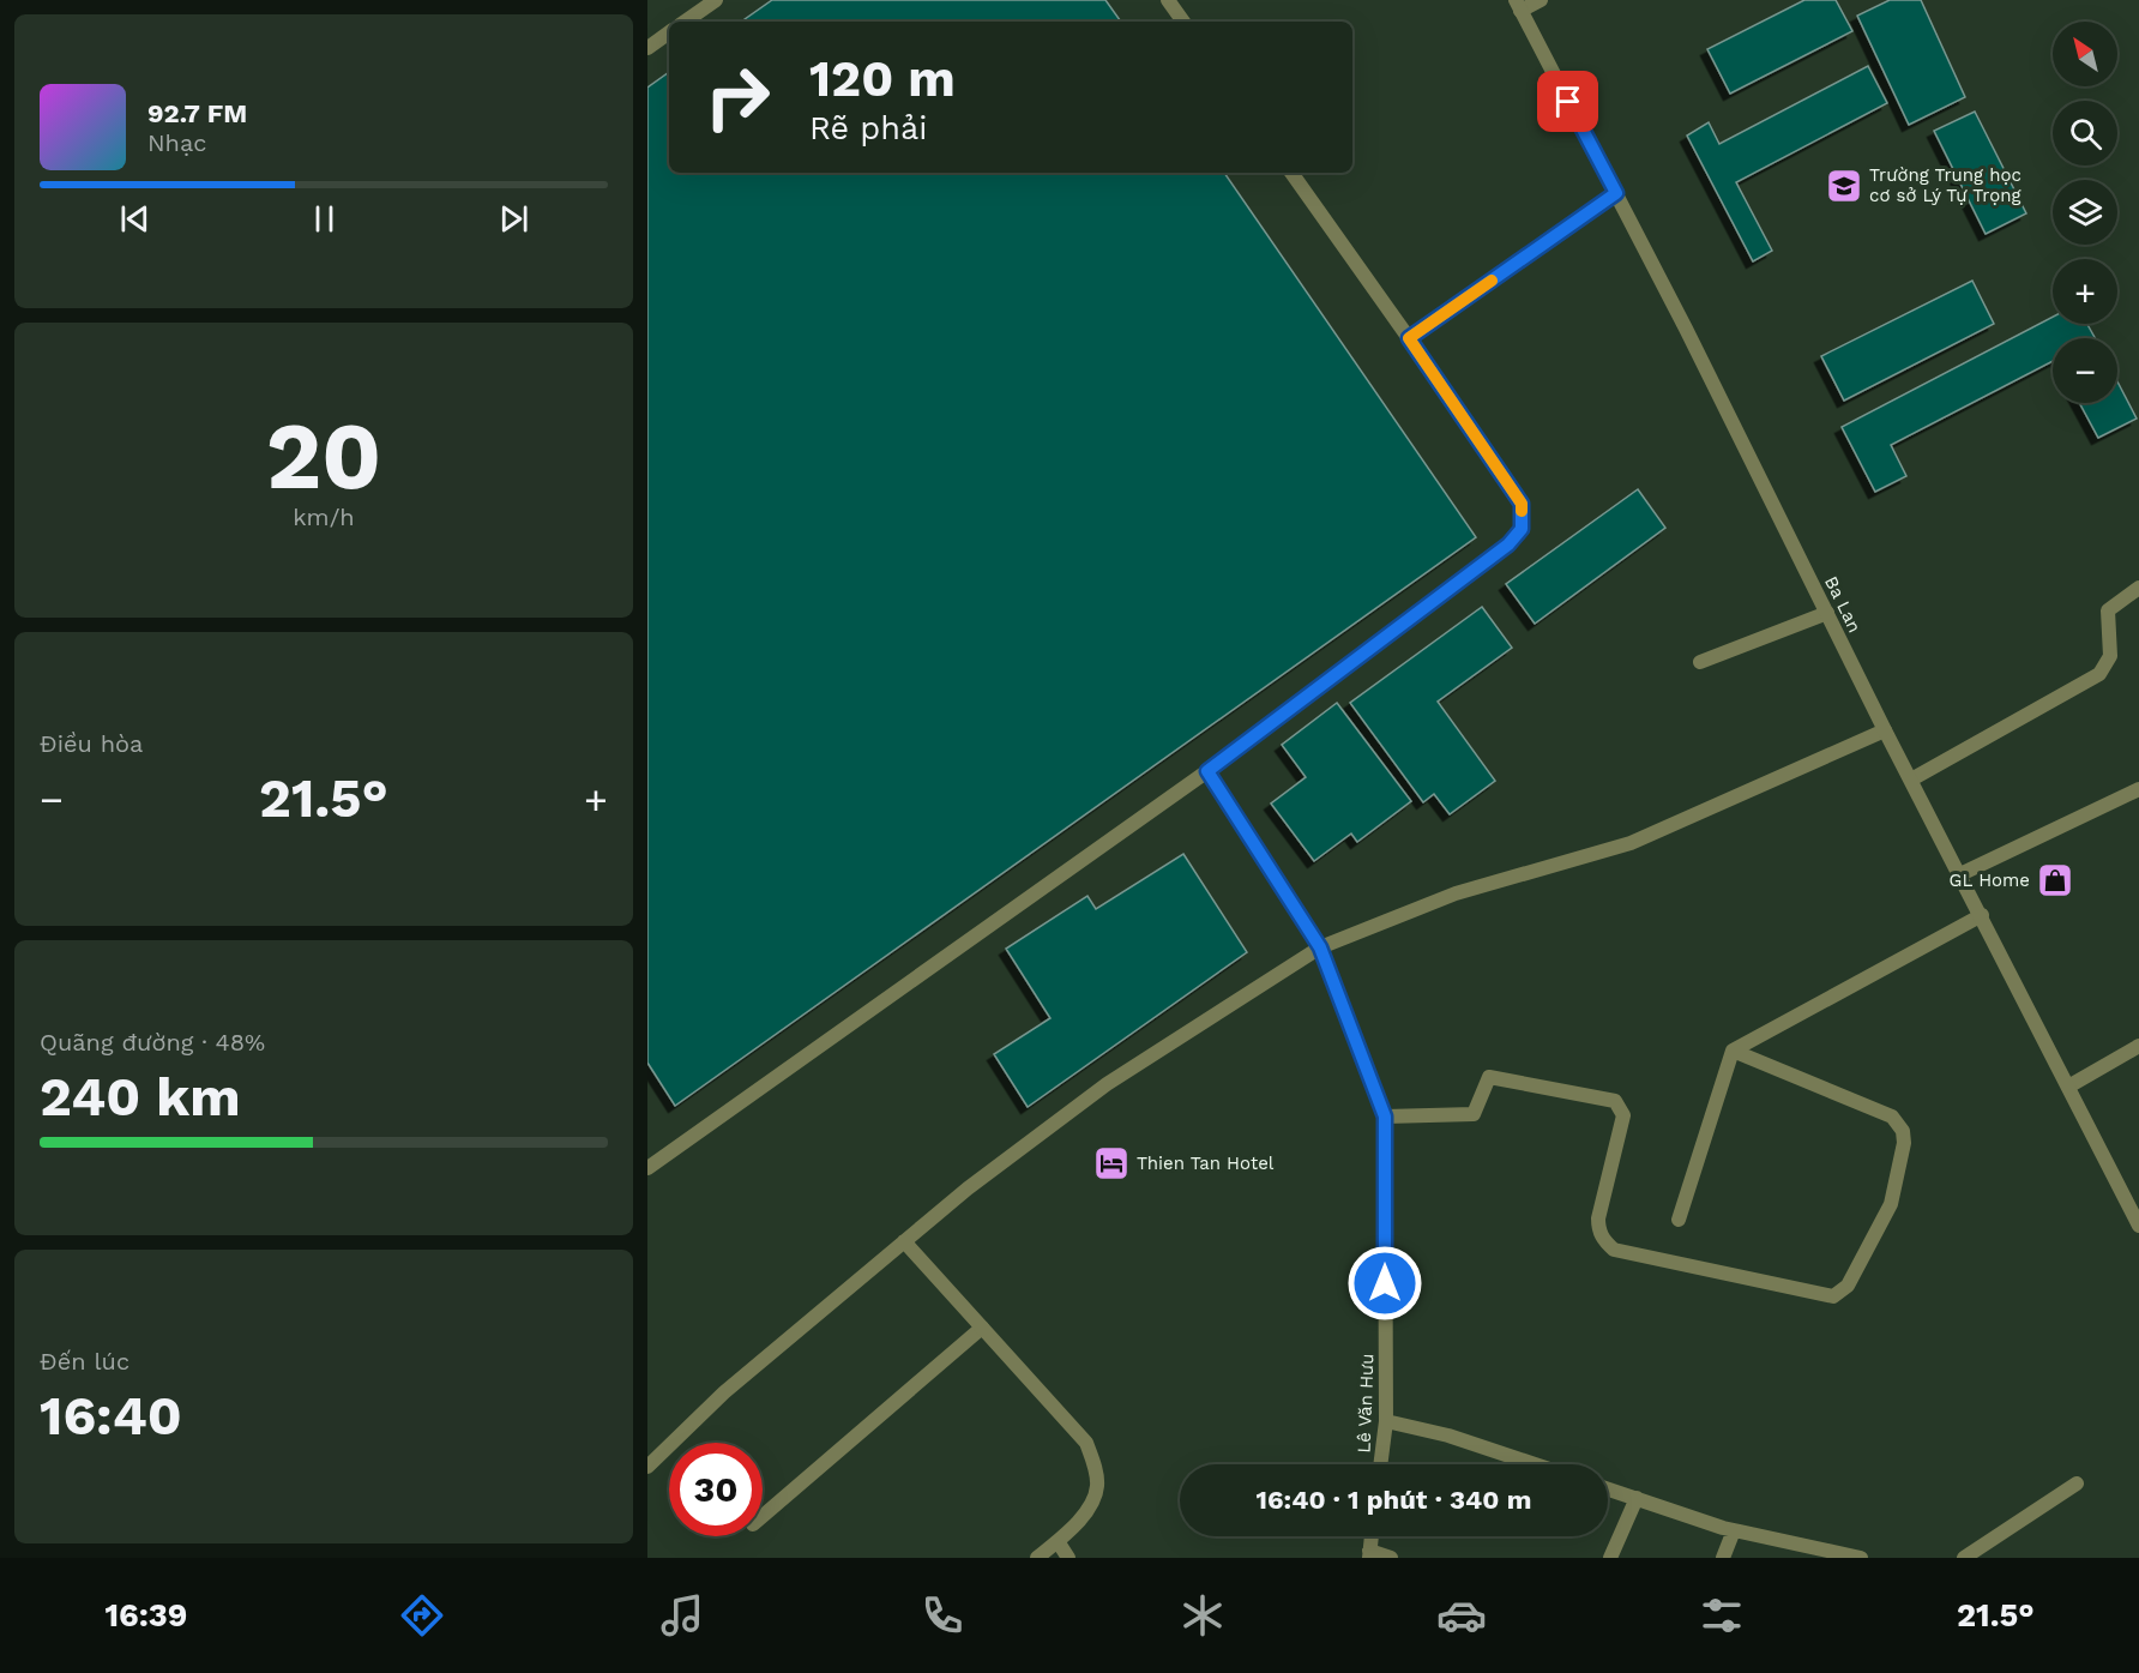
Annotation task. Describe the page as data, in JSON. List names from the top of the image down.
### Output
{
  "streets": {
    "street": ["Ba Lan", "Lê Văn Hưu"]
  },
  "places": {
    "school or university": ["Trường Trung học cơ sở Lý Tự Trọng"],
    "shop": ["GL Home"],
    "hotel": ["Thien Tan Hotel"]
  },
  "north": "top left",
  "page": {
    "map_buttons": ["+", "−"],
    "turn": ["120 m", "Rẽ phải"],
    "song": ["92.7 FM", "Nhạc"],
    "tile": [
      ["20", "km/h"],
      "Điều hòa",
      ["Quãng đường · 48%", "240 km"],
      ["Đến lúc", "16:40"]
    ],
    "heat": ["−", "21.5°", "+"],
    "limit": "30",
    "trip": "16:40 · 1 phút · 340 m",
    "tabs": ["16:39", "21.5°"]
  }
}
